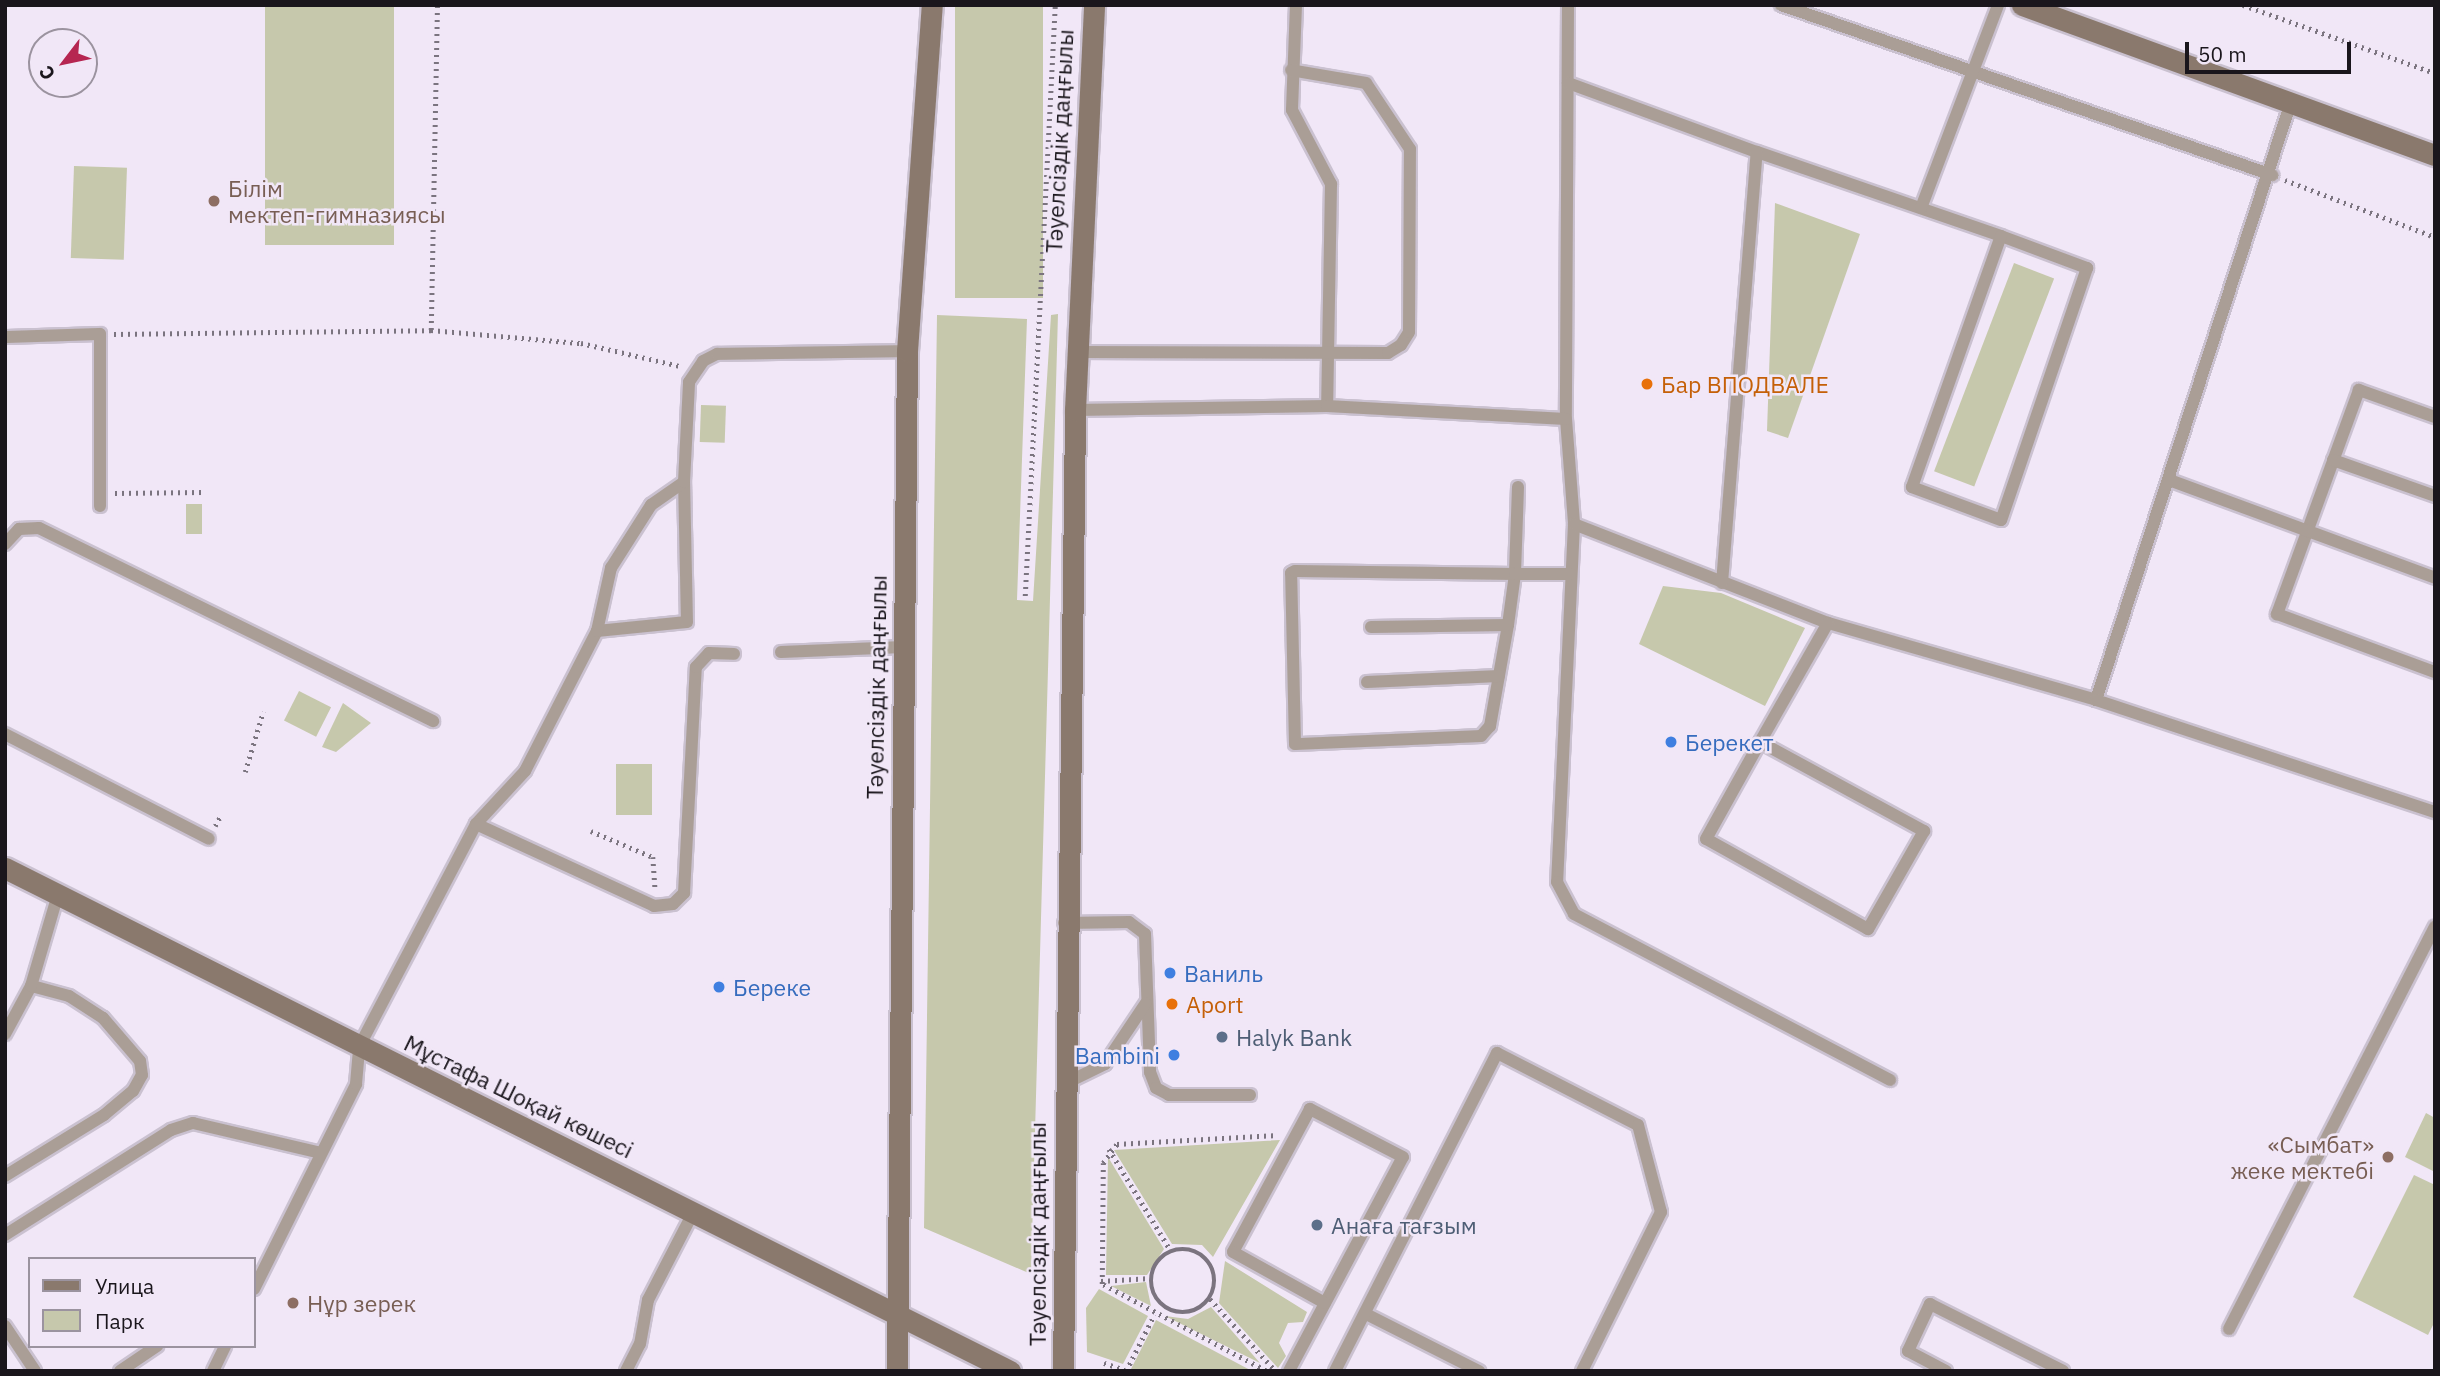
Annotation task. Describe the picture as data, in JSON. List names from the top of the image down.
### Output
{
  "streets": {
    "street": ["Тәуелсіздік даңғылы", "Мұстафа Шоқай көшесі"]
  },
  "crossings": [
    ["Тәуелсіздік даңғылы", "Мұстафа Шоқай көшесі"]
  ],
  "places": [
    "Білім мектеп-гимназиясы",
    "Бар ВПОДВАЛЕ",
    "Берекет",
    "Ваниль",
    "Береке",
    "Aport",
    "Halyk Bank",
    "Bambini",
    "«Сымбат» жеке мектебі",
    "Анаға тағзым",
    "Нұр зерек"
  ],
  "legend": ["Улица", "Парк"],
  "scale_bar": "50 m",
  "north": "bottom left"
}
